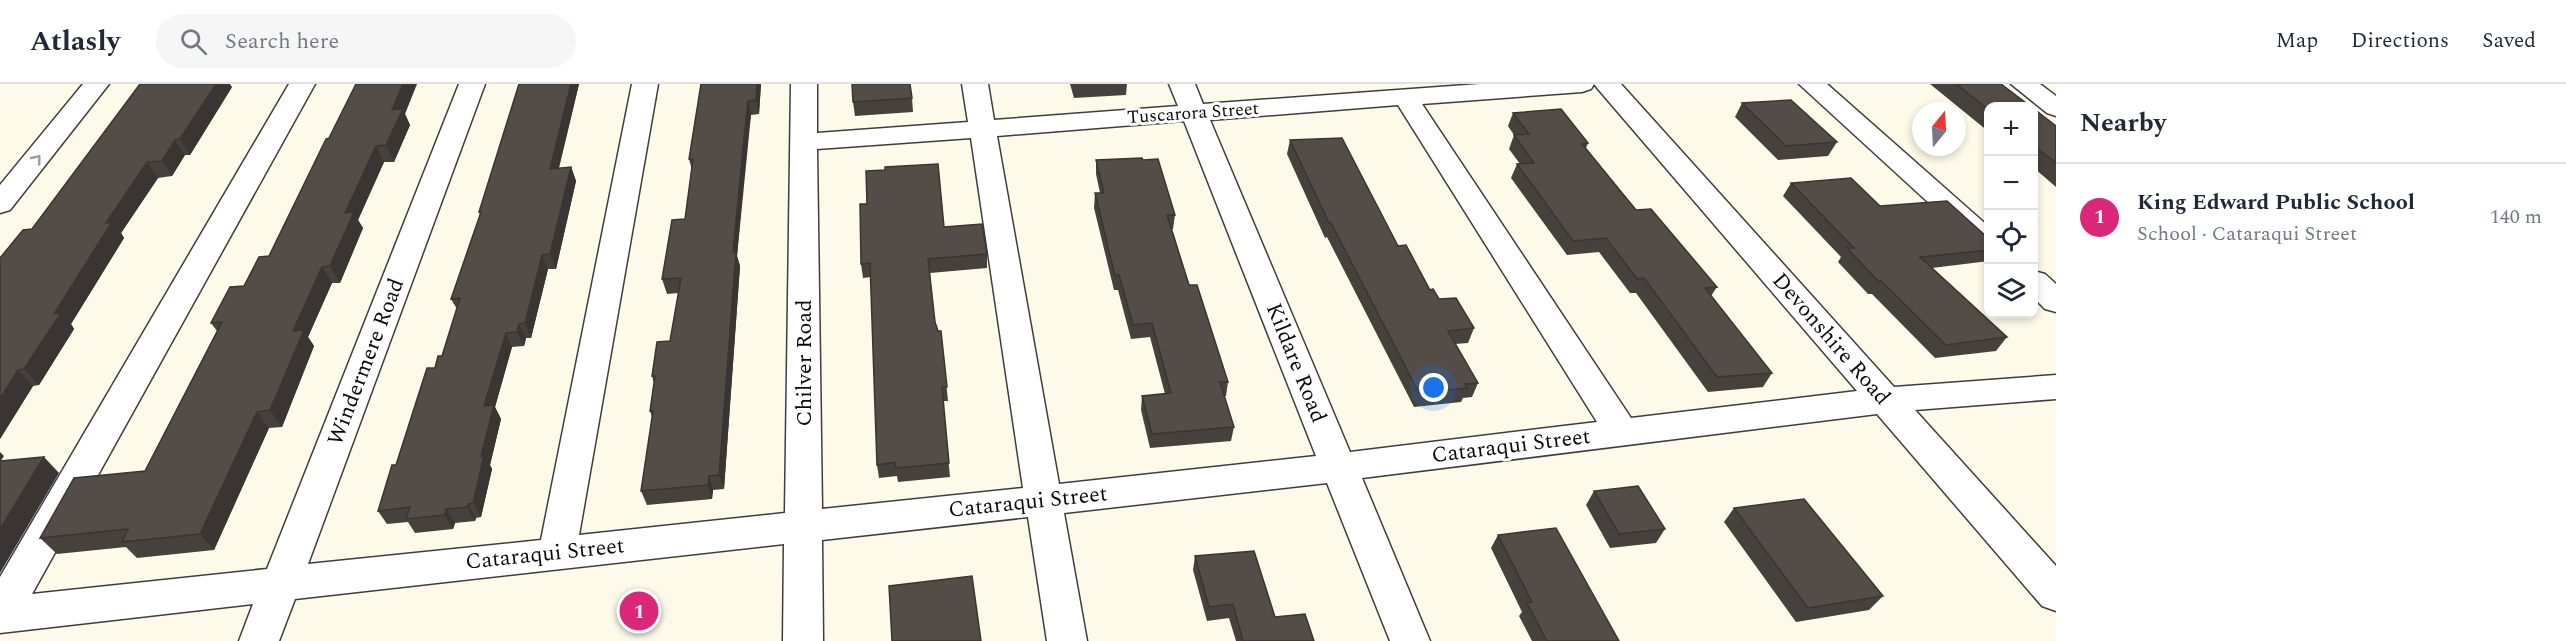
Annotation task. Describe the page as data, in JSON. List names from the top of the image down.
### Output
{
  "streets": {
    "street": [
      "Tuscarora Street",
      "Devonshire Road",
      "Windermere Road",
      "Chilver Road",
      "Kildare Road",
      "Cataraqui Street"
    ]
  },
  "crossings": [
    ["Tuscarora Street", "Chilver Road"],
    ["Tuscarora Street", "Kildare Road"],
    ["Devonshire Road", "Cataraqui Street"],
    ["Windermere Road", "Cataraqui Street"],
    ["Chilver Road", "Cataraqui Street"],
    ["Kildare Road", "Cataraqui Street"]
  ],
  "north": "top",
  "page": {
    "header": "Atlasly",
    "search": "Search here",
    "nav": ["Map", "Directions", "Saved"],
    "heading": "Nearby",
    "map_buttons": ["+", "−"],
    "list": [
      {
        "mark": "1",
        "name": "King Edward Public School",
        "note": "School · Cataraqui Street",
        "value": "140 m"
      }
    ],
    "pins": "1"
  }
}
